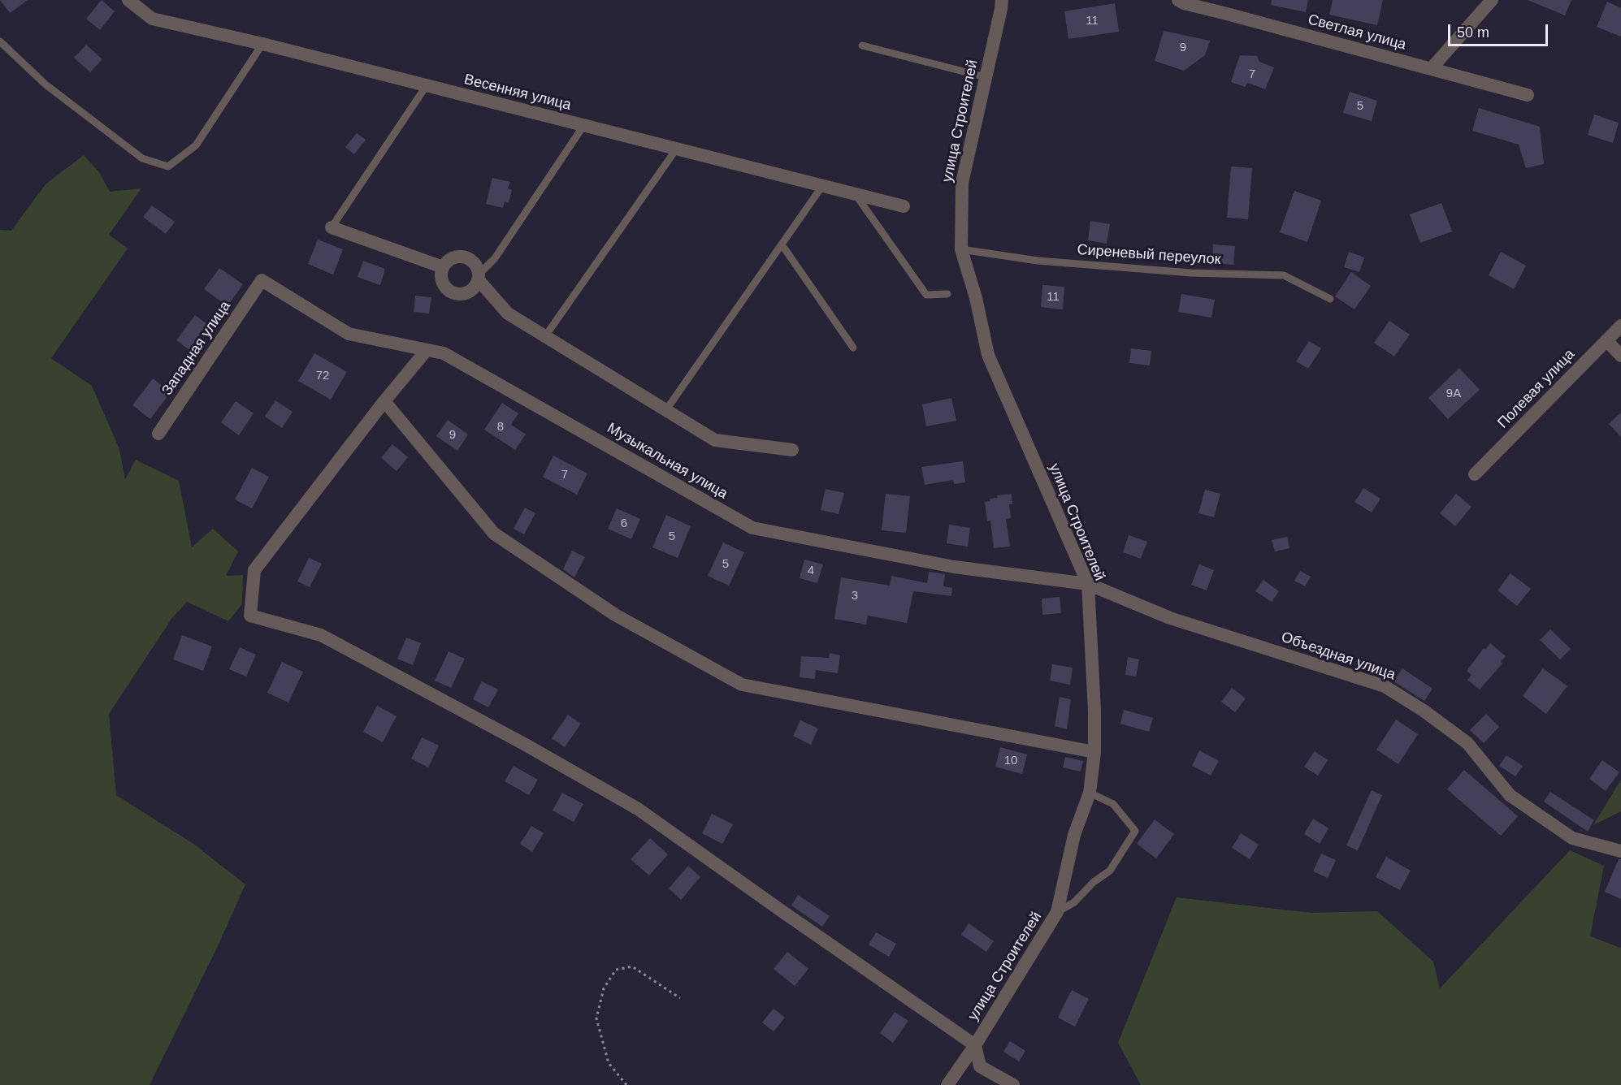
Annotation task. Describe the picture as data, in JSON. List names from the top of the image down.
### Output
{
  "streets": {
    "street": [
      "Светлая улица",
      "Весенняя улица",
      "улица Строителей",
      "Западная улица",
      "Полевая улица",
      "Музыкальная улица",
      "Объездная улица"
    ],
    "lane": ["Сиреневый переулок"]
  },
  "crossings": [
    ["улица Строителей", "Сиреневый переулок"],
    ["улица Строителей", "Музыкальная улица"],
    ["улица Строителей", "Объездная улица"],
    ["Западная улица", "Музыкальная улица"],
    ["Музыкальная улица", "Объездная улица"]
  ],
  "house_numbers": [
    "11",
    "9",
    "7",
    "5",
    "11",
    "72",
    "9А",
    "8",
    "9",
    "7",
    "6",
    "5",
    "5",
    "4",
    "3",
    "10"
  ],
  "scale_bar": "50 m"
}
